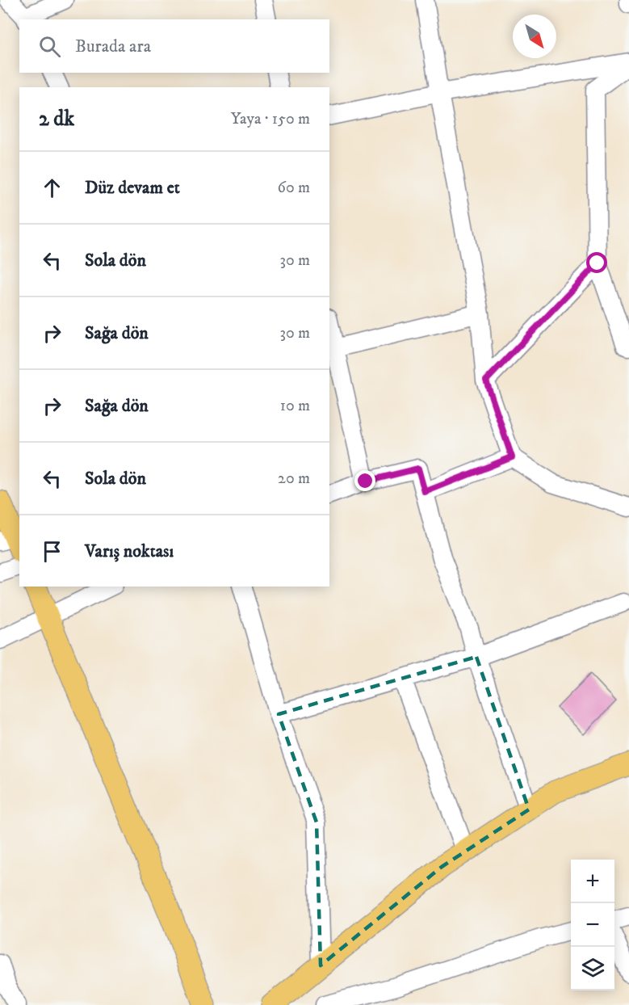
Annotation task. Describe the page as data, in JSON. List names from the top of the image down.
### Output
{
  "north": "bottom right",
  "page": {
    "search": "Burada ara",
    "heading": ["2 dk", "Yaya · 150 m"],
    "list": [
      ["Düz devam et", "60 m"],
      ["Sola dön", "30 m"],
      ["Sağa dön", "30 m"],
      ["Sağa dön", "10 m"],
      ["Sola dön", "20 m"],
      "Varış noktası"
    ],
    "map_buttons": ["+", "−"]
  }
}
